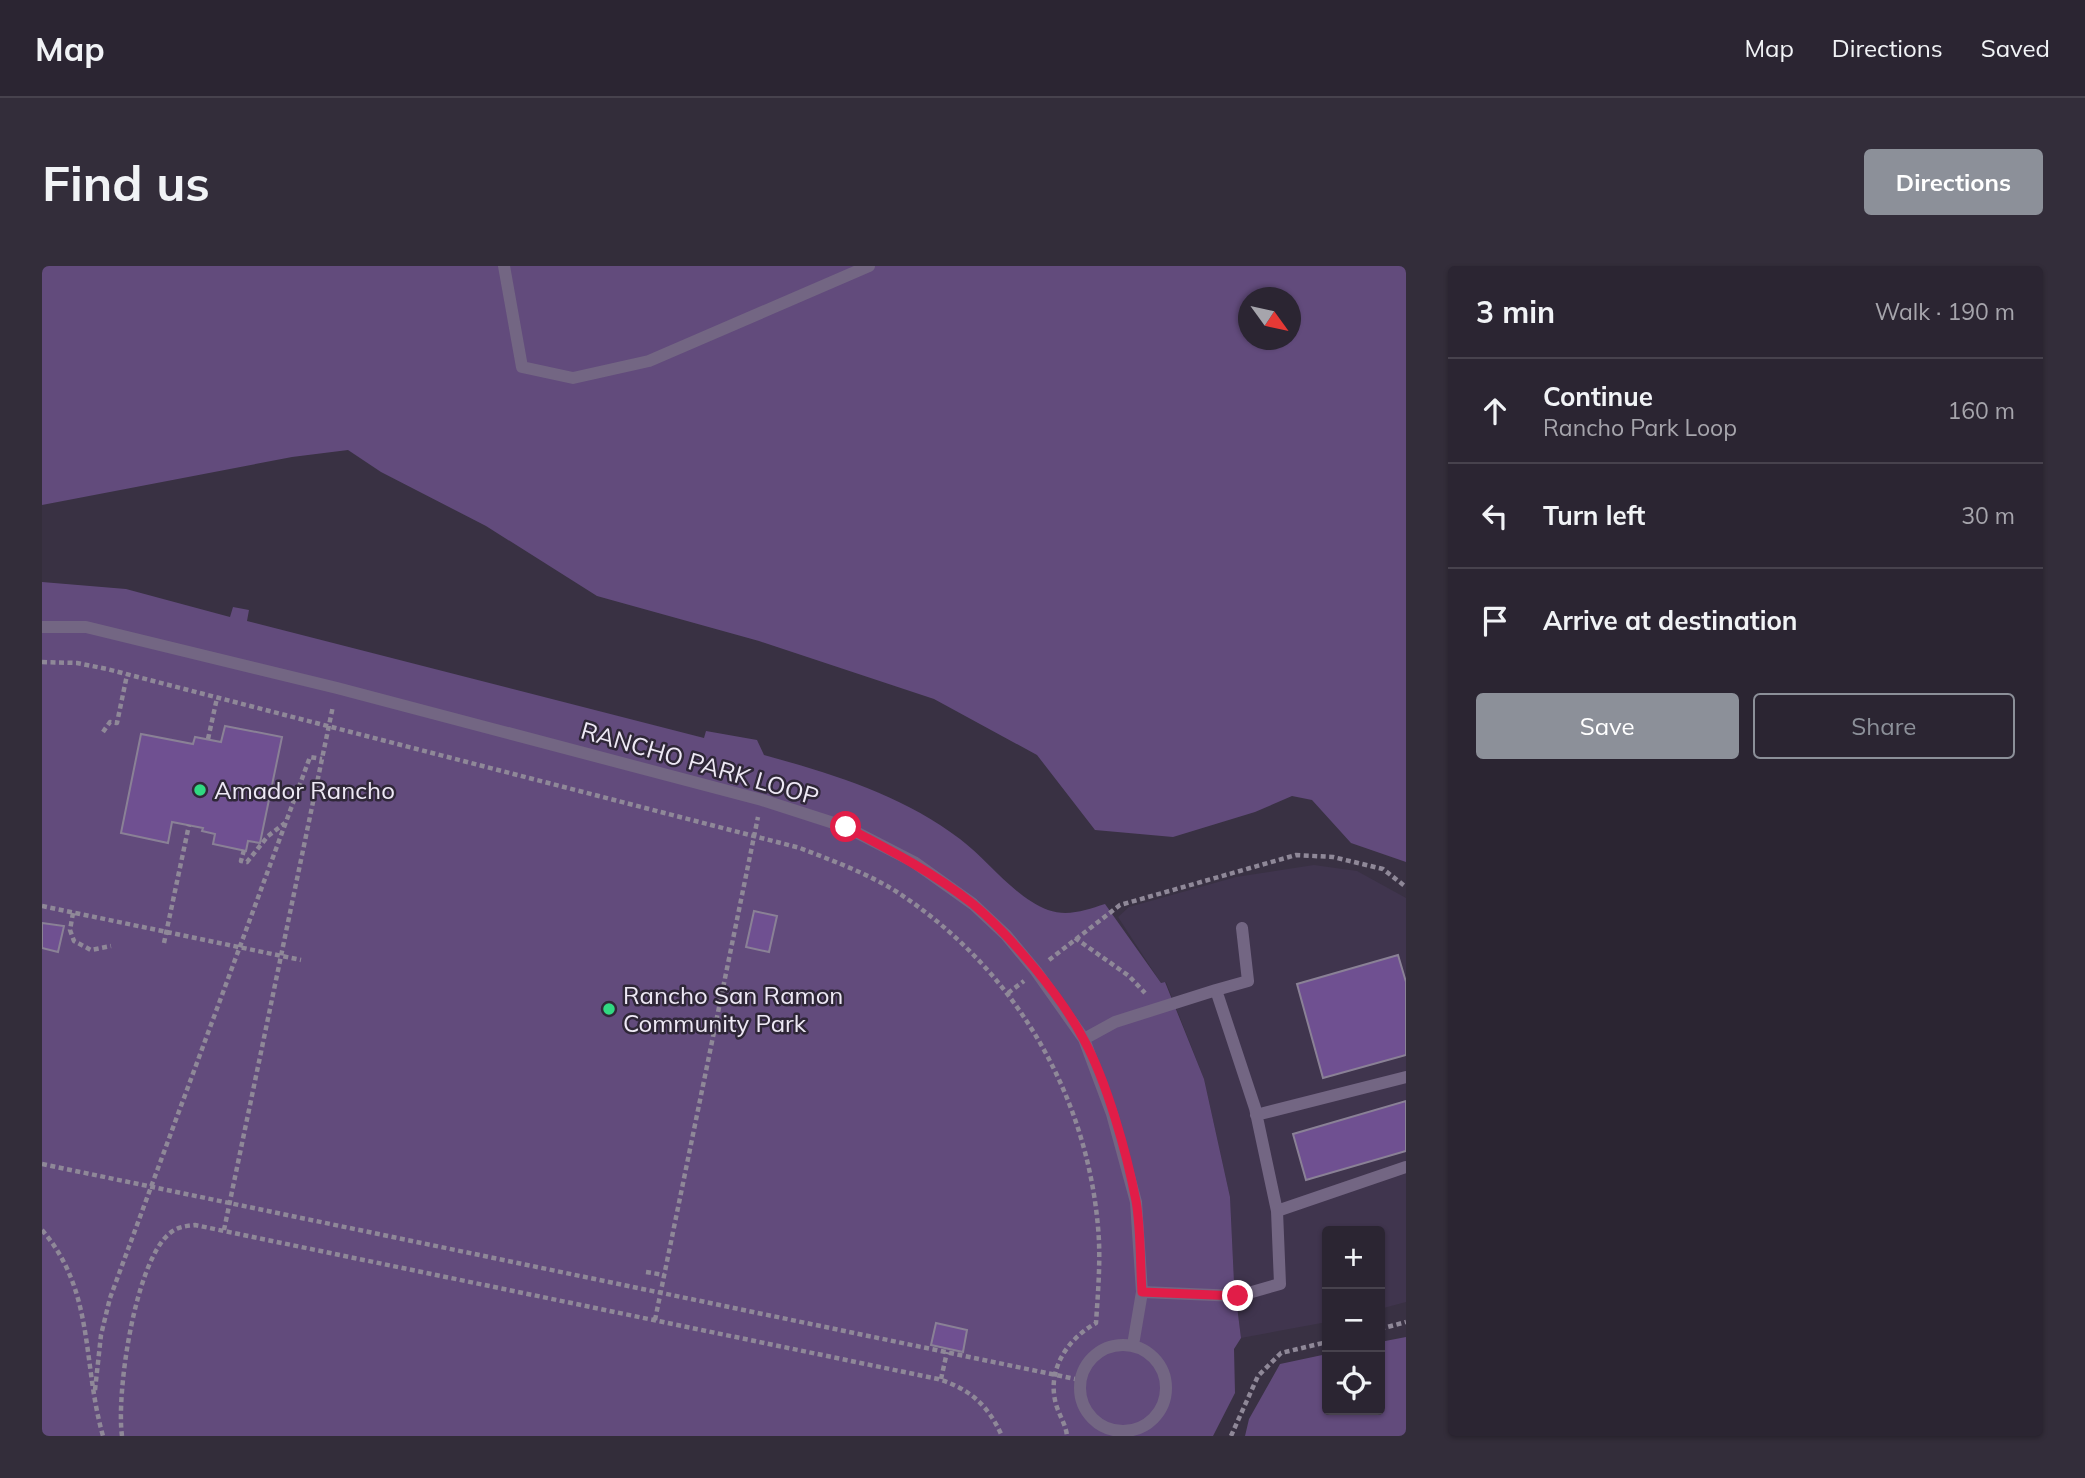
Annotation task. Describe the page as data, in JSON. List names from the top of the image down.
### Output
{
  "streets": {
    "lane": ["RANCHO PARK LOOP"]
  },
  "places": ["Amador Rancho", "Rancho San Ramon Community Park"],
  "north": "bottom right",
  "page": {
    "header": "Map",
    "nav": ["Map", "Directions", "Saved"],
    "buttons": [
      "Directions",
      ["Save", "Share"]
    ],
    "title": "Find us",
    "heading": ["3 min", "Walk · 190 m"],
    "list": [
      ["Continue", "Rancho Park Loop", "160 m"],
      ["Turn left", "30 m"],
      "Arrive at destination"
    ],
    "map_buttons": ["+", "−"]
  }
}
